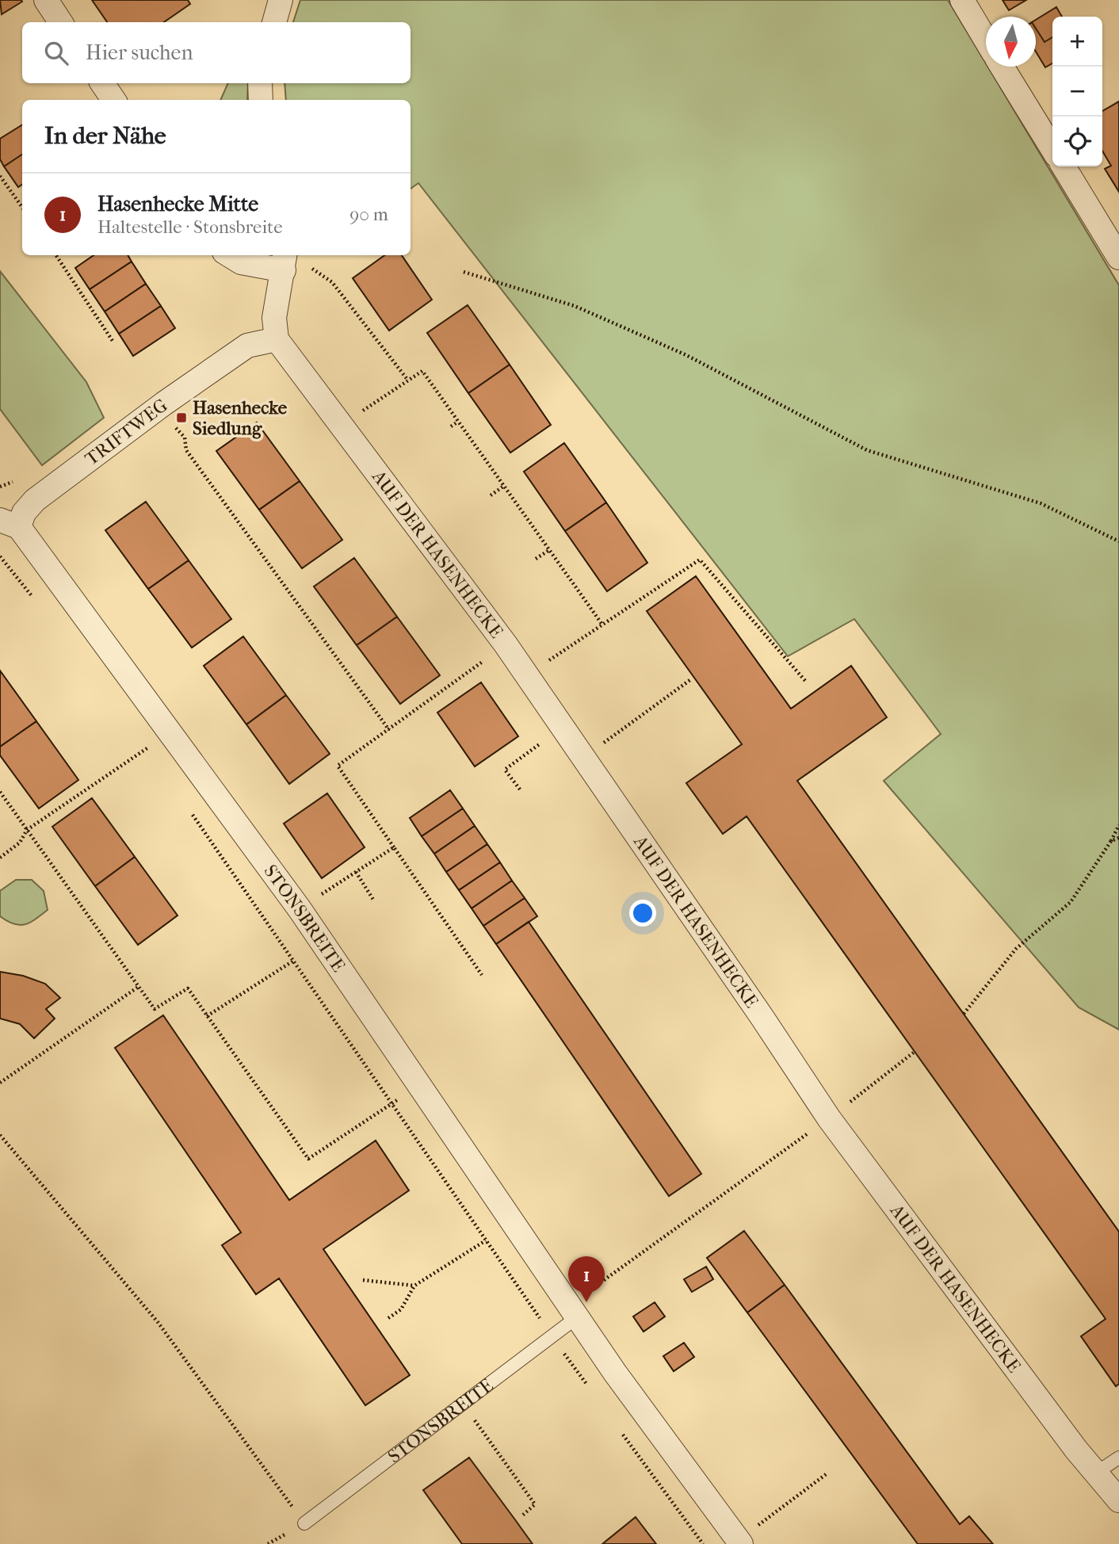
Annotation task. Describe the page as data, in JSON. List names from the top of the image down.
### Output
{
  "streets": {
    "street": ["TRIFTWEG", "AUF DER HASENHECKE", "STONSBREITE"]
  },
  "crossings": [
    ["TRIFTWEG", "AUF DER HASENHECKE"],
    ["TRIFTWEG", "STONSBREITE"]
  ],
  "places": {
    "transit": ["Hasenhecke Siedlung"]
  },
  "north": "bottom",
  "page": {
    "map_buttons": ["+", "−"],
    "search": "Hier suchen",
    "heading": "In der Nähe",
    "list": [
      {
        "mark": "1",
        "name": "Hasenhecke Mitte",
        "note": "Haltestelle · Stonsbreite",
        "value": "90 m"
      }
    ],
    "pins": "1"
  }
}
